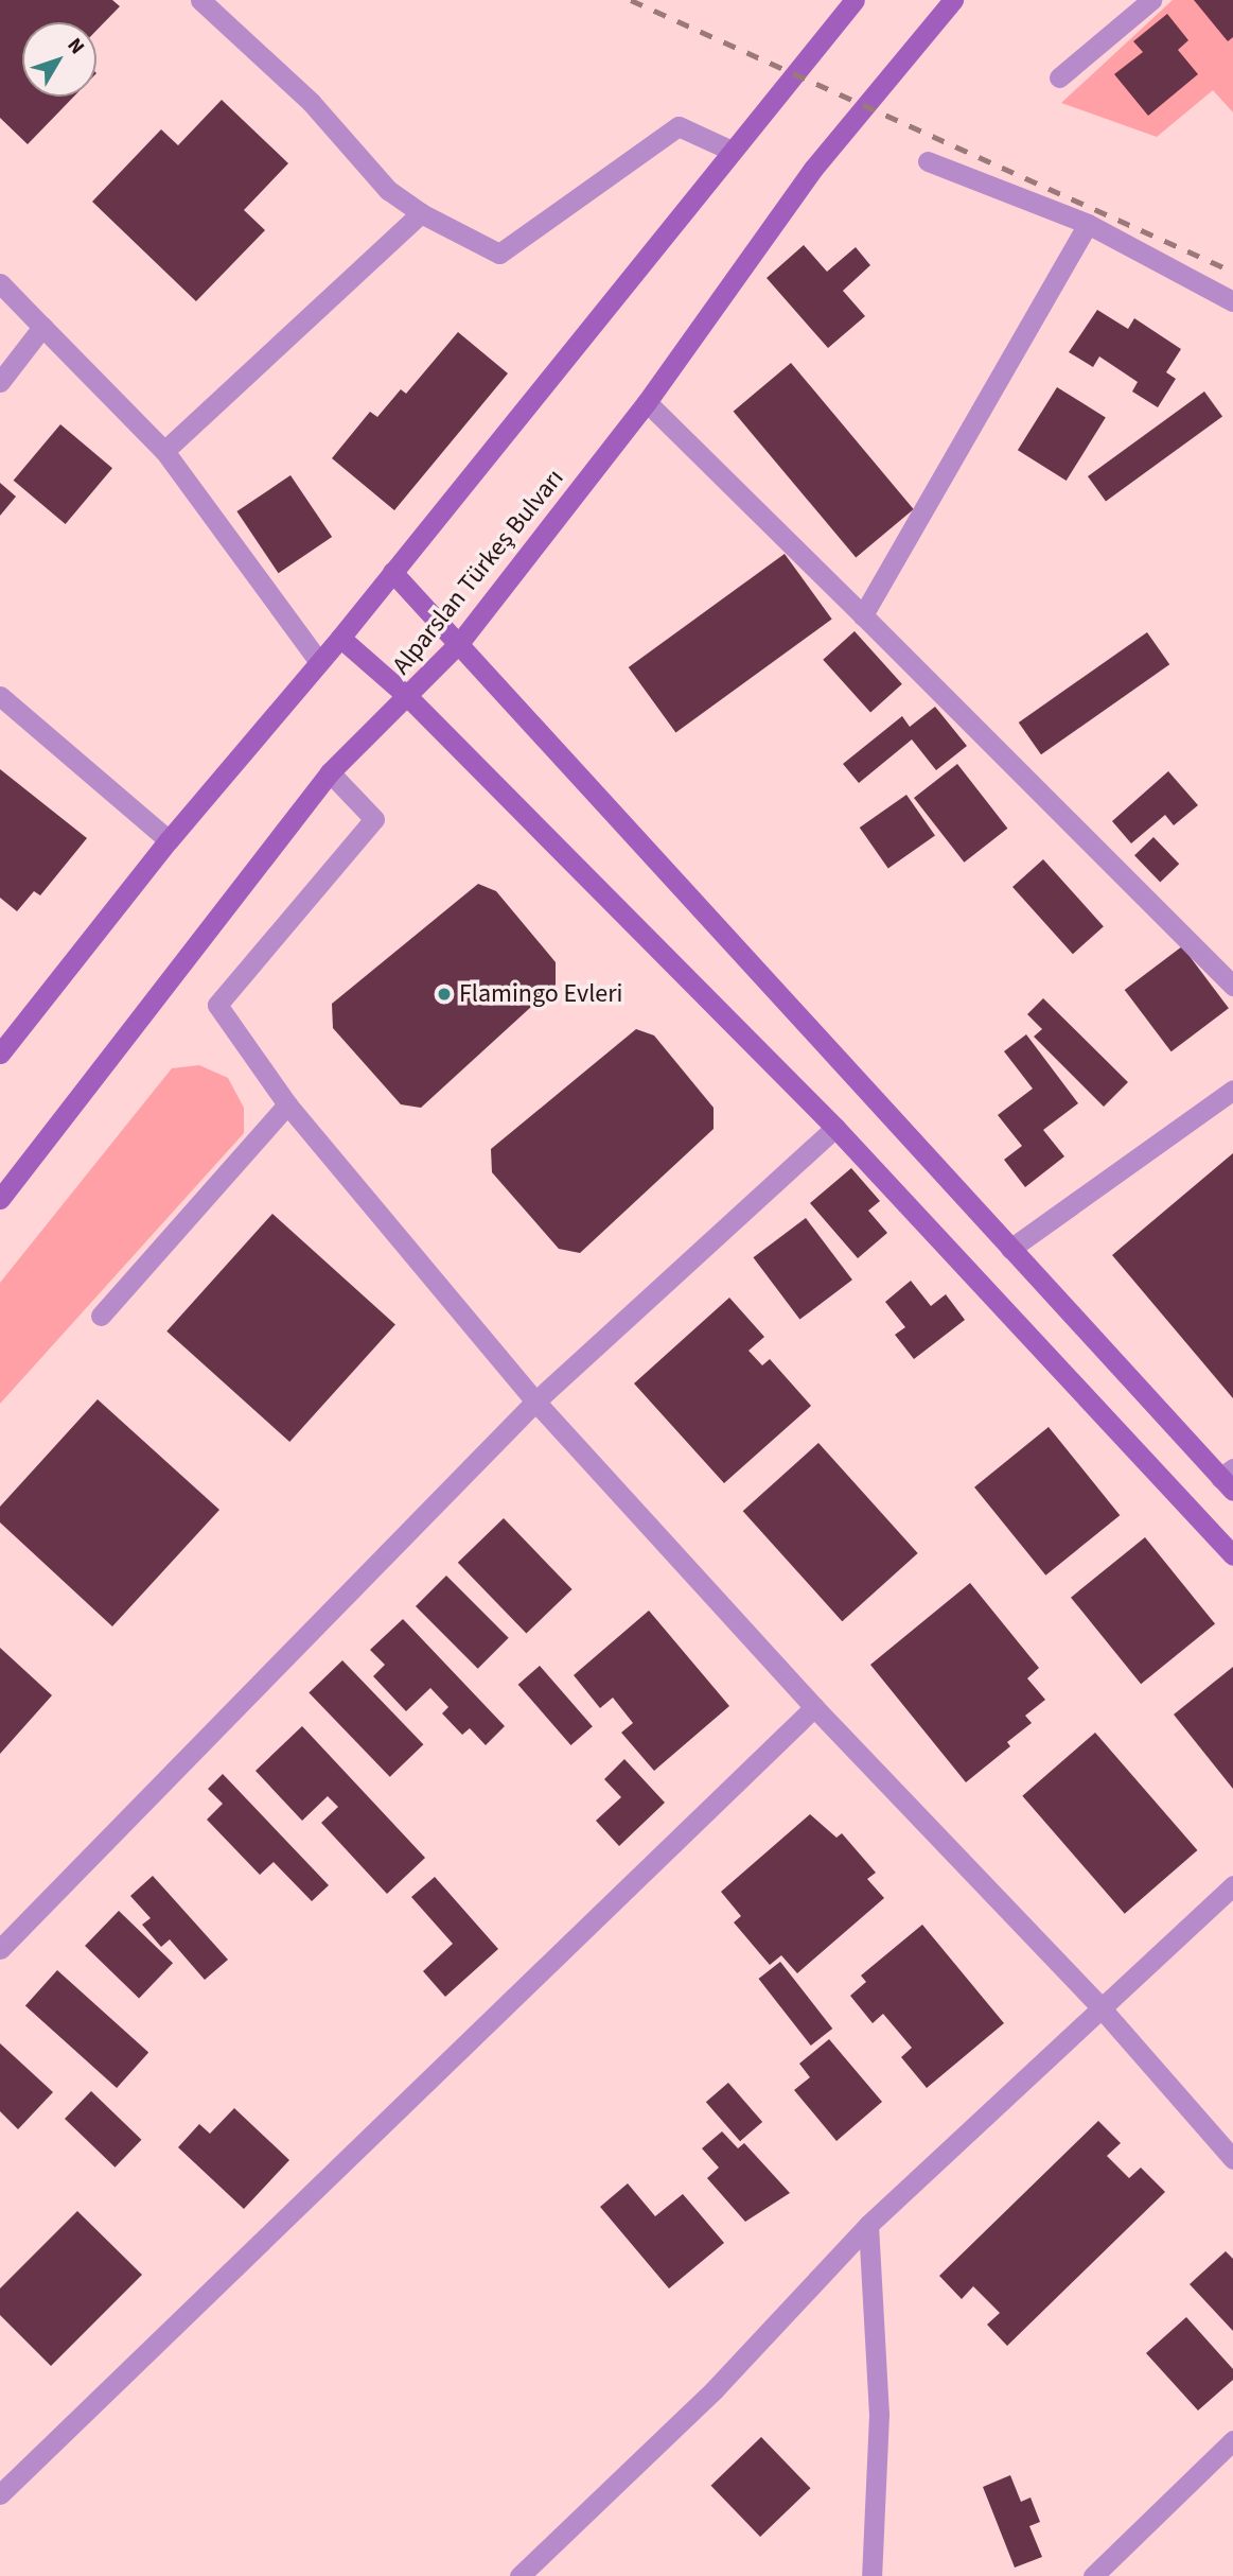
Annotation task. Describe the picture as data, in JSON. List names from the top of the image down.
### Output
{
  "streets": {
    "main road": ["Alparslan Türkeş Bulvarı"]
  },
  "places": ["Flamingo Evleri"],
  "north": "top right"
}
